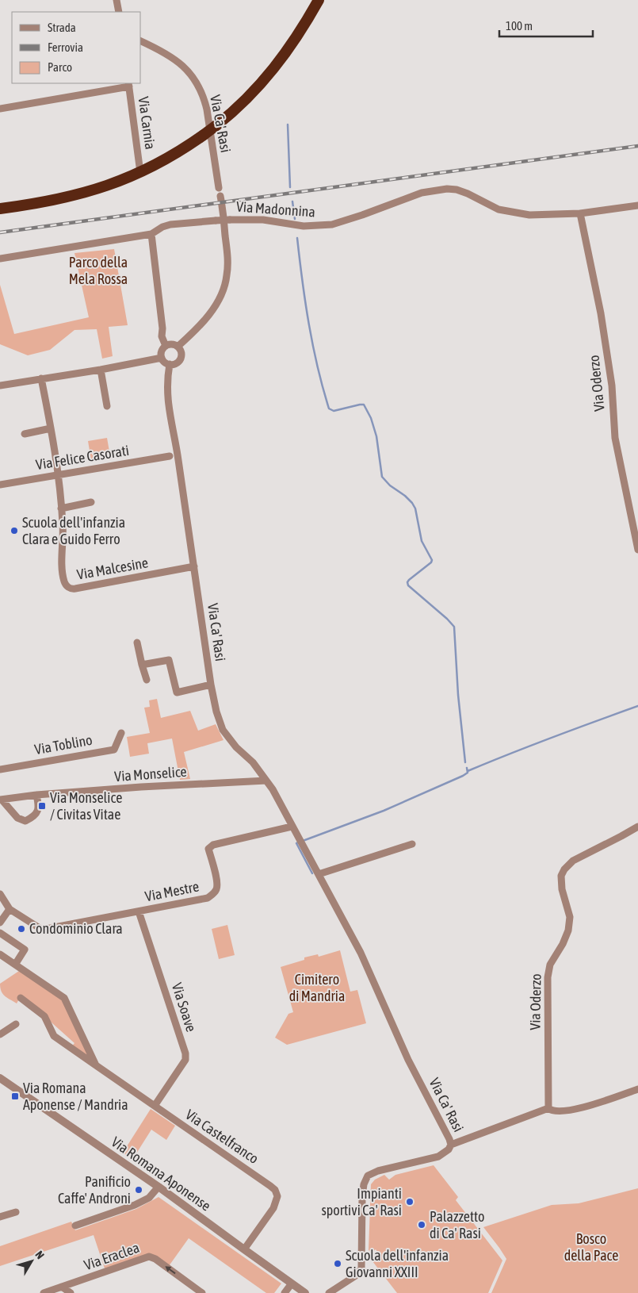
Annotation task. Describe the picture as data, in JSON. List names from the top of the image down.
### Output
{
  "streets": {
    "street": [
      "Via Carnia",
      "Via Ca' Rasi",
      "Via Madonnina",
      "Via Oderzo",
      "Via Felice Casorati",
      "Via Malcesine",
      "Via Toblino",
      "Via Monselice",
      "Via Mestre",
      "Via Soave",
      "Via Castelfranco",
      "Via Romana Aponense",
      "Via Eraclea"
    ]
  },
  "crossings": [
    ["Via Ca' Rasi", "Via Malcesine"],
    ["Via Ca' Rasi", "Via Monselice"],
    ["Via Ca' Rasi", "Via Mestre"],
    ["Via Madonnina", "Via Oderzo"],
    ["Via Felice Casorati", "Via Malcesine"],
    ["Via Mestre", "Via Soave"],
    ["Via Soave", "Via Castelfranco"],
    ["Via Castelfranco", "Via Romana Aponense"]
  ],
  "one_way": ["Via Eraclea"],
  "parks": ["Parco della Mela Rossa", "Cimitero di Mandria", "Bosco della Pace"],
  "places": {
    "other": [
      "Scuola dell'infanzia Clara e Guido Ferro",
      "Condominio Clara",
      "Panificio Caffe' Androni",
      "Impianti sportivi Ca' Rasi",
      "Palazzetto di Ca' Rasi",
      "Scuola dell'infanzia Giovanni XXIII"
    ],
    "transit": ["Via Monselice / Civitas Vitae", "Via Romana Aponense / Mandria"]
  },
  "legend": ["Strada", "Ferrovia", "Parco"],
  "scale_bar": "100 m",
  "north": "top right"
}
